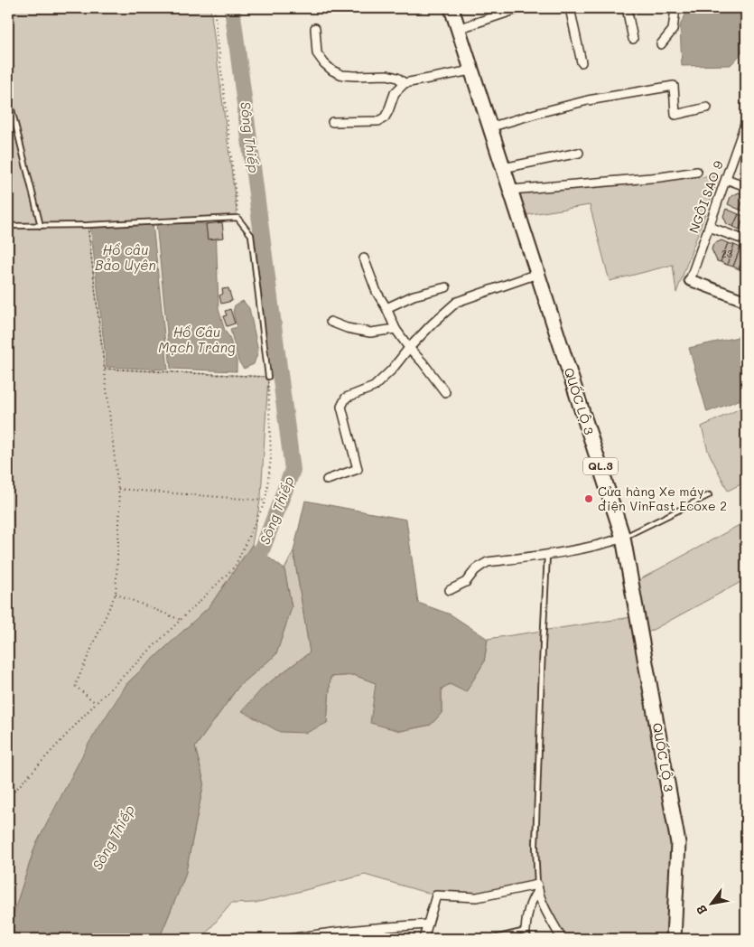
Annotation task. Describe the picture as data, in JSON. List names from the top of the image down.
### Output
{
  "streets": {
    "highway": ["QUỐC LỘ 3", "QL.3"],
    "street": ["NGÔI SAO 9"]
  },
  "water": ["Sông Thiếp", "Hồ câu Bảo Uyên", "Hồ Câu Mạch Tràng"],
  "places": ["Cửa hàng Xe máy điện VinFast Ecoxe 2"],
  "house_numbers": ["23"],
  "north": "bottom left"
}
